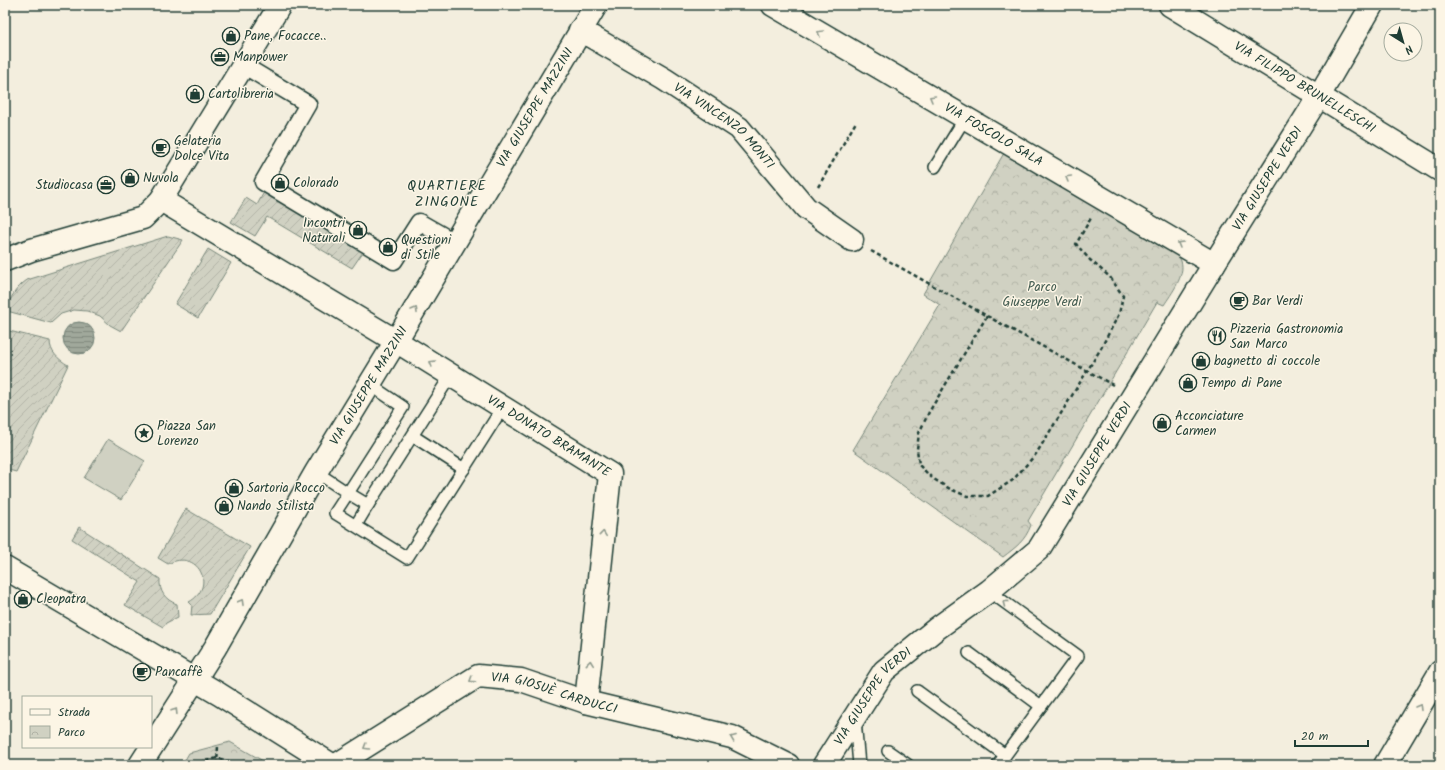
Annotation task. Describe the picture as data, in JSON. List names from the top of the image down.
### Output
{
  "streets": {
    "street": [
      "VIA FILIPPO BRUNELLESCHI",
      "VIA GIUSEPPE MAZZINI",
      "VIA VINCENZO MONTI",
      "VIA FOSCOLO SALA",
      "VIA GIUSEPPE VERDI",
      "VIA DONATO BRAMANTE",
      "VIA GIOSUÈ CARDUCCI"
    ]
  },
  "crossings": [
    ["VIA FILIPPO BRUNELLESCHI", "VIA GIUSEPPE VERDI"],
    ["VIA GIUSEPPE MAZZINI", "VIA VINCENZO MONTI"],
    ["VIA GIUSEPPE MAZZINI", "VIA DONATO BRAMANTE"],
    ["VIA FOSCOLO SALA", "VIA GIUSEPPE VERDI"],
    ["VIA DONATO BRAMANTE", "VIA GIOSUÈ CARDUCCI"]
  ],
  "one_way": [
    "VIA GIUSEPPE MAZZINI",
    "VIA FOSCOLO SALA",
    "VIA DONATO BRAMANTE",
    "VIA GIOSUÈ CARDUCCI"
  ],
  "districts": ["QUARTIERE ZINGONE"],
  "parks": ["Parco Giuseppe Verdi"],
  "places": {
    "shop": [
      "Pane, Focacce..",
      "Cartolibreria",
      "Nuvola",
      "Colorado",
      "Incontri Naturali",
      "Questioni di Stile",
      "bagnetto di coccole",
      "Tempo di Pane",
      "Acconciature Carmen",
      "Sartoria Rocco",
      "Nando Stilista",
      "Cleopatra"
    ],
    "office": ["Manpower", "Studiocasa"],
    "cafe": ["Gelateria Dolce Vita", "Bar Verdi", "Pancaffè"],
    "restaurant": ["Pizzeria Gastronomia San Marco"],
    "place": ["Piazza San Lorenzo"]
  },
  "legend": ["Strada", "Parco"],
  "scale_bar": "20 m",
  "north": "bottom right"
}
